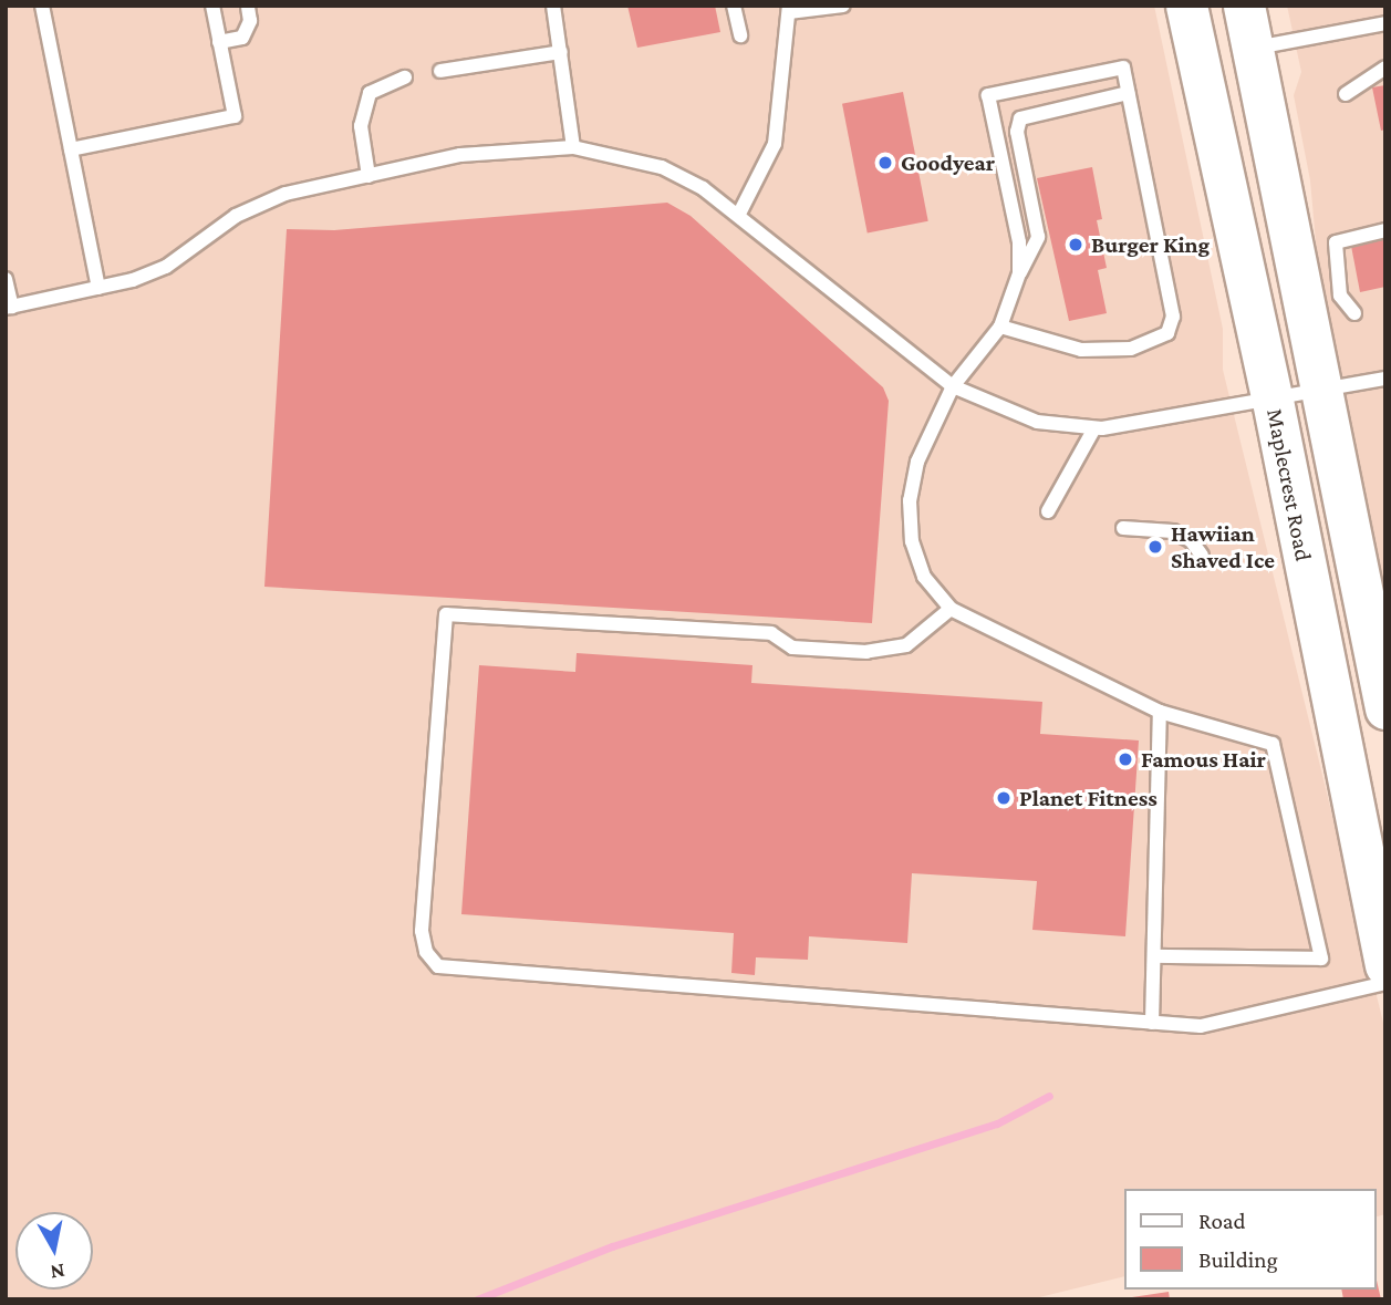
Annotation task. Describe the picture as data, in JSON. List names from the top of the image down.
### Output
{
  "streets": {
    "main road": ["Maplecrest Road"]
  },
  "places": [
    "Goodyear",
    "Burger King",
    "Hawiian Shaved Ice",
    "Famous Hair",
    "Planet Fitness"
  ],
  "legend": ["Road", "Building"],
  "north": "bottom"
}
